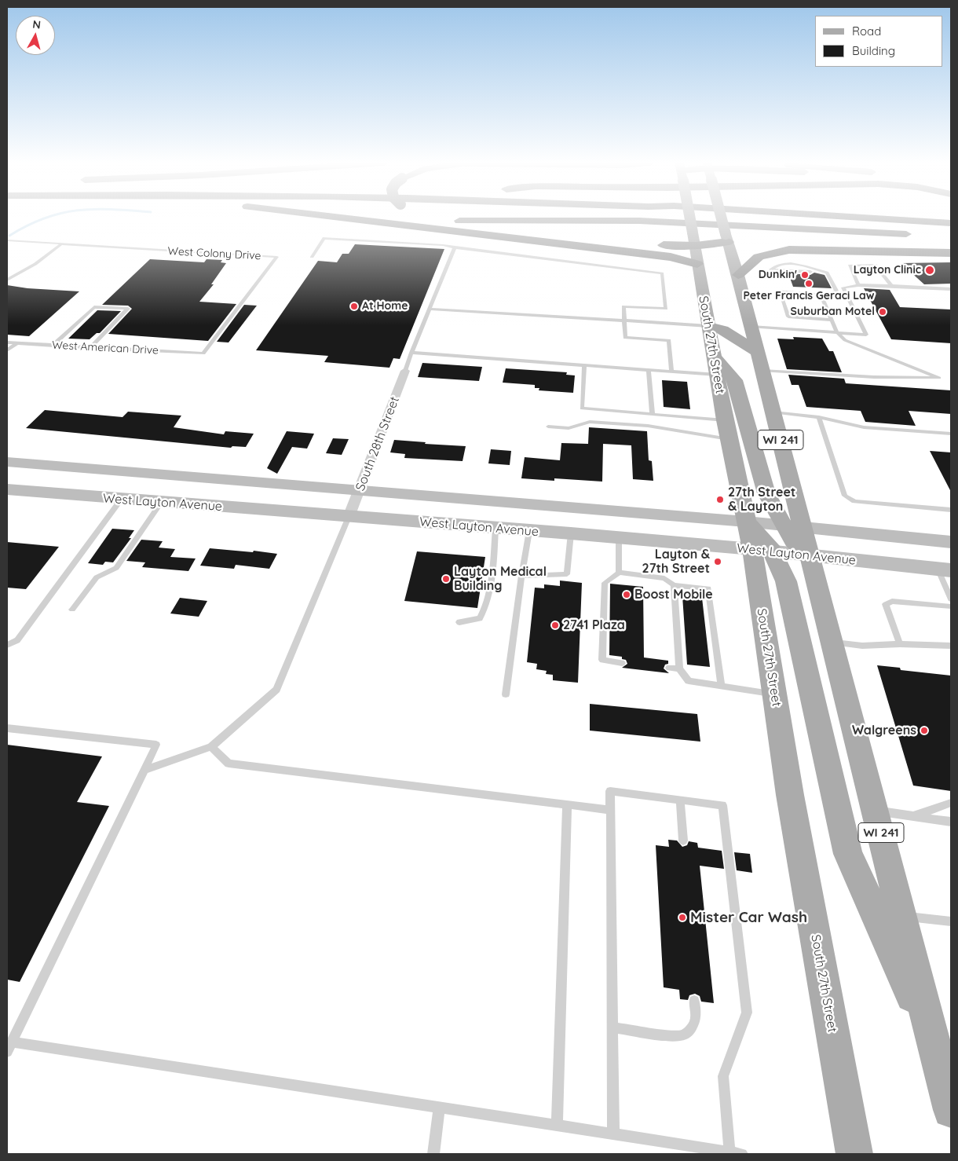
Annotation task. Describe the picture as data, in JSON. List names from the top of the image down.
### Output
{
  "streets": {
    "main road": ["South 27th Street", "WI 241", "West Layton Avenue"],
    "street": ["South 28th Street"],
    "lane": ["West Colony Drive", "West American Drive"]
  },
  "crossings": [
    ["West Colony Drive", "West American Drive"],
    ["South 27th Street", "West Layton Avenue"],
    ["WI 241", "West Layton Avenue"],
    ["South 28th Street", "West Layton Avenue"]
  ],
  "places": [
    "Layton Clinic",
    "Dunkin'",
    "Peter Francis Geraci Law",
    "At Home",
    "Suburban Motel",
    "27th Street & Layton",
    "Layton & 27th Street",
    "Layton Medical Building",
    "Boost Mobile",
    "2741 Plaza",
    "Walgreens",
    "Mister Car Wash"
  ],
  "legend": ["Road", "Building"],
  "north": "top"
}
